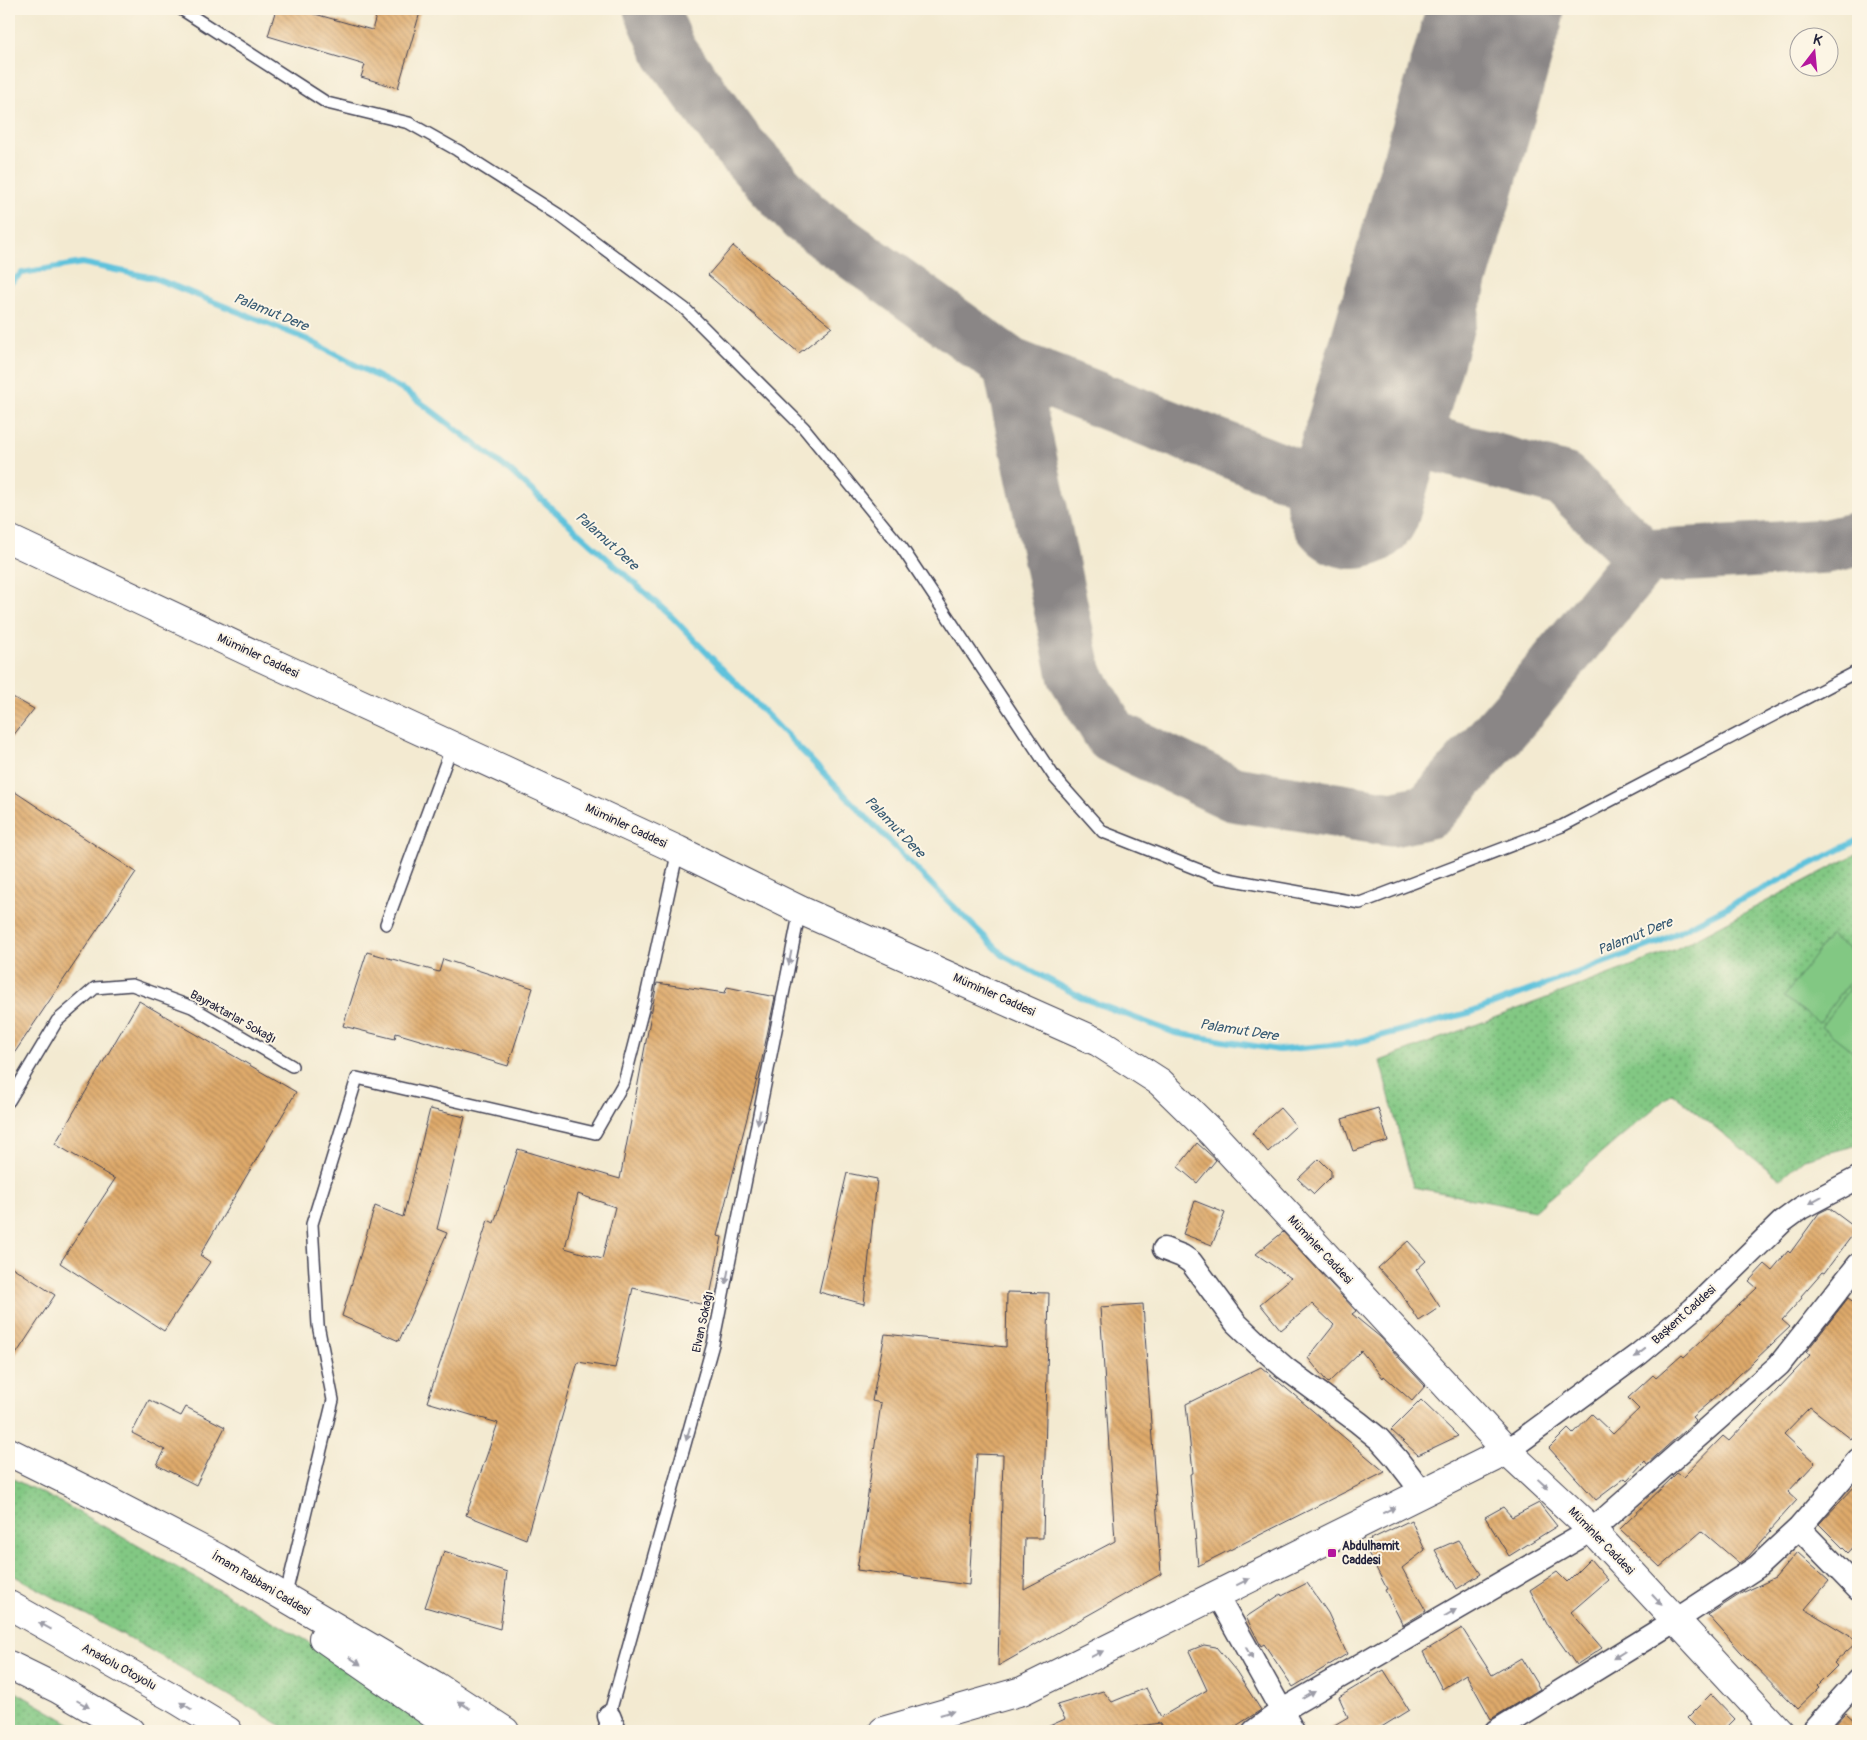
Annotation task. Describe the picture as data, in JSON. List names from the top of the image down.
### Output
{
  "streets": {
    "main road": ["Müminler Caddesi", "İmam Rabbani Caddesi", "Anadolu Otoyolu"],
    "street": ["Başkent Caddesi"],
    "lane": ["Bayraktarlar Sokağı", "Elvan Sokağı"]
  },
  "crossings": [
    ["Müminler Caddesi", "Başkent Caddesi"],
    ["Müminler Caddesi", "Elvan Sokağı"]
  ],
  "one_way": ["Elvan Sokağı"],
  "water": ["Palamut Dere"],
  "places": {
    "transit": ["Abdulhamit Caddesi"]
  },
  "north": "top"
}
